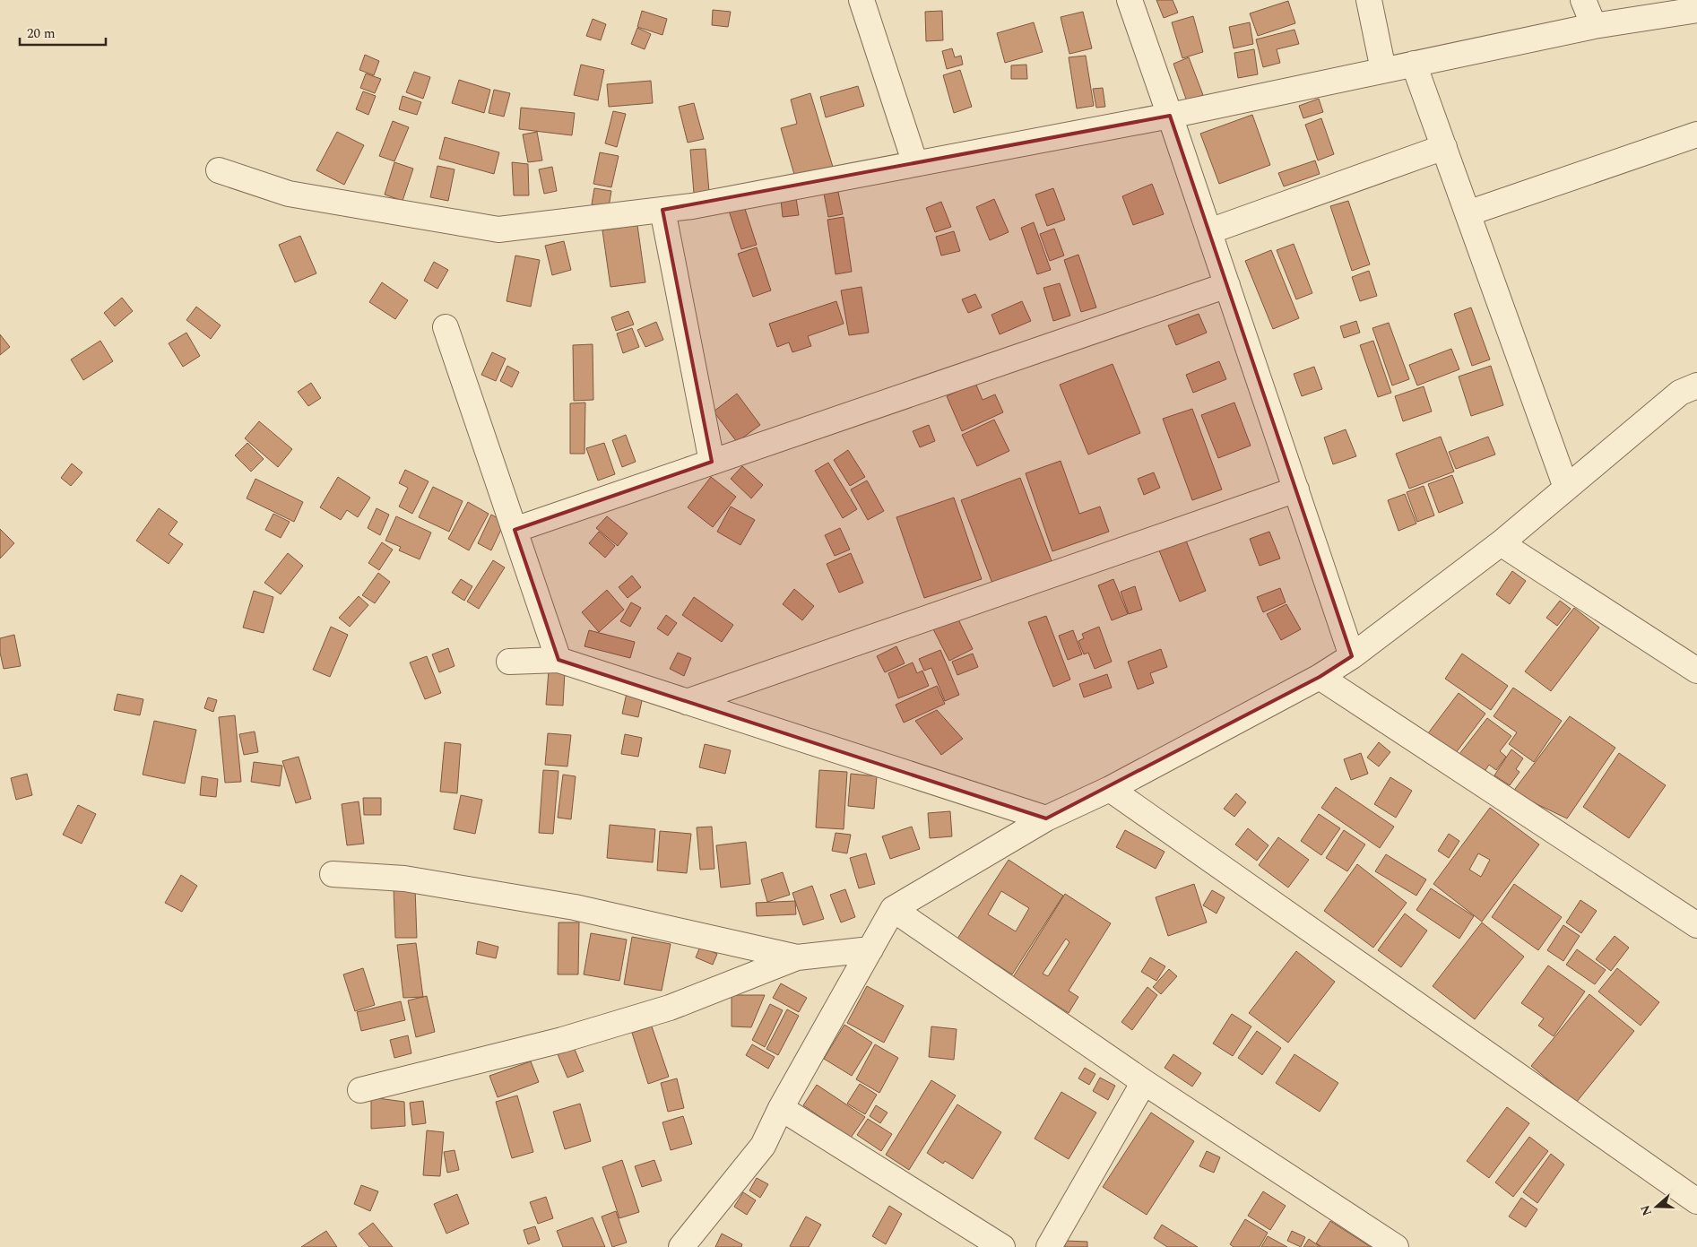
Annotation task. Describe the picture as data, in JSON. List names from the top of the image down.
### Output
{
  "scale_bar": "20 m",
  "north": "left"
}
